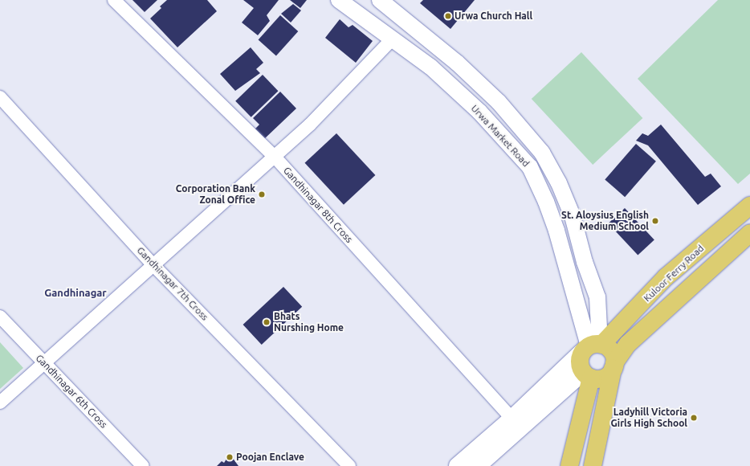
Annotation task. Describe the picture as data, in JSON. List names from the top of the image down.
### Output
{
  "streets": {
    "main road": ["Kuloor Ferry Road"],
    "street": [
      "Urwa Market Road",
      "Gandhinagar 8th Cross",
      "Gandhinagar 7th Cross",
      "Gandhinagar 6th Cross"
    ]
  },
  "crossings": [
    ["Urwa Market Road", "Kuloor Ferry Road"]
  ],
  "districts": ["Gandhinagar"],
  "places": [
    "Urwa Church Hall",
    "Corporation Bank Zonal Office",
    "St. Aloysius English Medium School",
    "Bhats Nurshing Home",
    "Ladyhill Victoria Girls High School",
    "Poojan Enclave"
  ]
}
